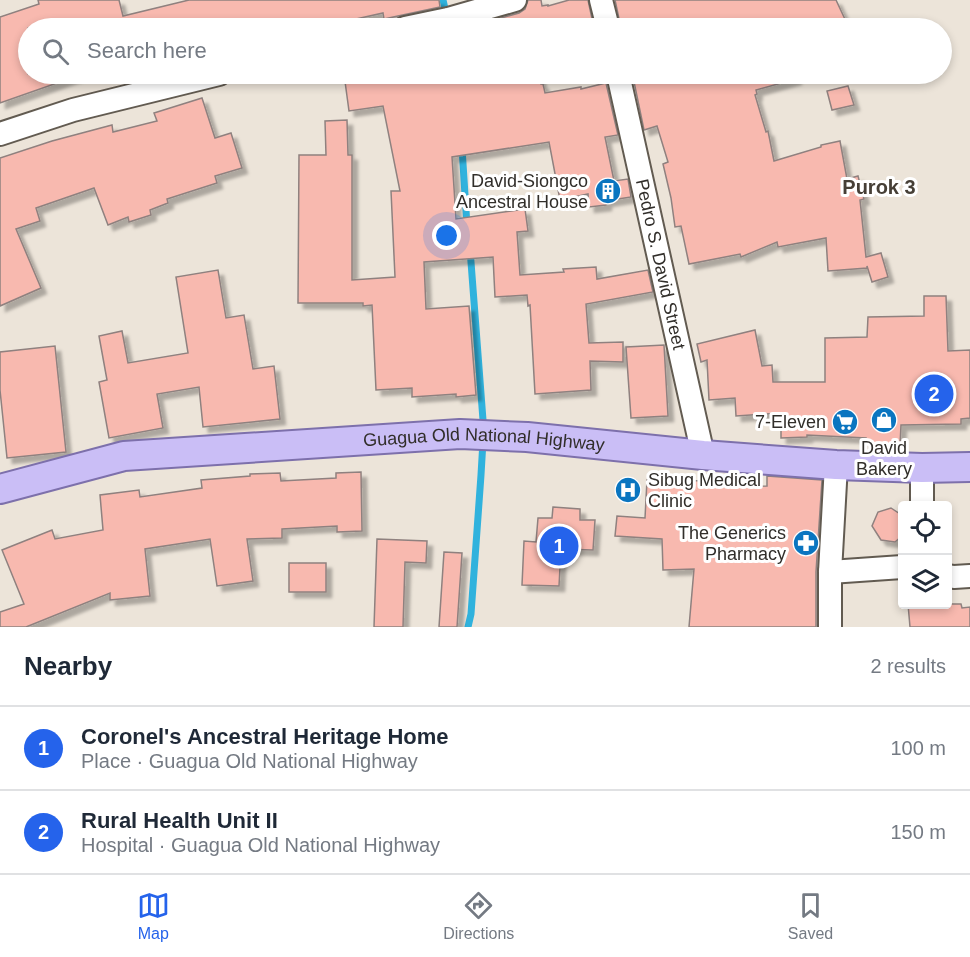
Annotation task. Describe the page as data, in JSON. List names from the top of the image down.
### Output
{
  "streets": {
    "main road": ["Guagua Old National Highway"],
    "street": ["Pedro S. David Street"]
  },
  "crossings": [
    ["Pedro S. David Street", "Guagua Old National Highway"]
  ],
  "districts": ["Purok 3"],
  "places": {
    "building": ["David-Siongco Ancestral House"],
    "shop": ["David Bakery"],
    "supermarket": ["7-Eleven"],
    "hospital": ["Sibug Medical Clinic"],
    "pharmacy": ["The Generics Pharmacy"]
  },
  "page": {
    "search": "Search here",
    "pins": ["2", "1"],
    "heading": ["Nearby", "2 results"],
    "list": [
      {
        "mark": "1",
        "name": "Coronel's Ancestral Heritage Home",
        "note": "Place · Guagua Old National Highway",
        "value": "100 m"
      },
      {
        "mark": "2",
        "name": "Rural Health Unit II",
        "note": "Hospital · Guagua Old National Highway",
        "value": "150 m"
      }
    ],
    "nav": ["Map", "Directions", "Saved"]
  }
}
